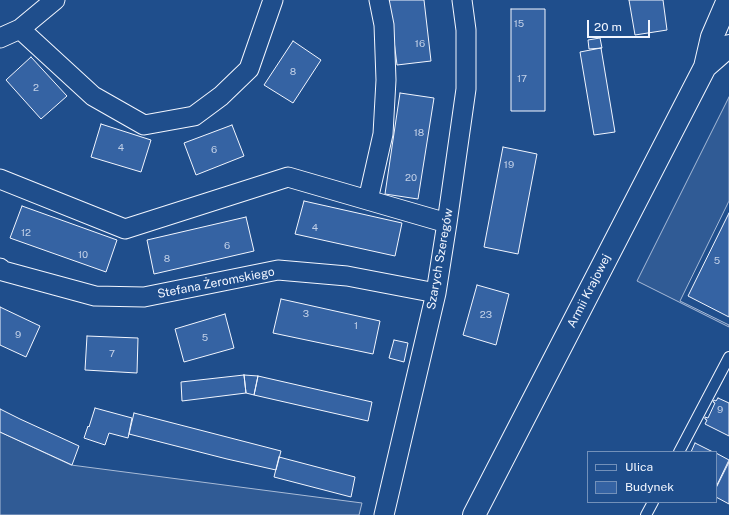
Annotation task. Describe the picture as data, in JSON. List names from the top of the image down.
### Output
{
  "streets": {
    "street": ["Szarych Szeregów", "Stefana Żeromskiego", "Armii Krajowej"]
  },
  "crossings": [
    ["Szarych Szeregów", "Stefana Żeromskiego"]
  ],
  "house_numbers": [
    "15",
    "16",
    "8",
    "17",
    "2",
    "18",
    "4",
    "6",
    "19",
    "20",
    "4",
    "12",
    "6",
    "10",
    "8",
    "5",
    "3",
    "23",
    "1",
    "9",
    "5",
    "7",
    "9"
  ],
  "legend": ["Ulica", "Budynek"],
  "scale_bar": "20 m"
}
